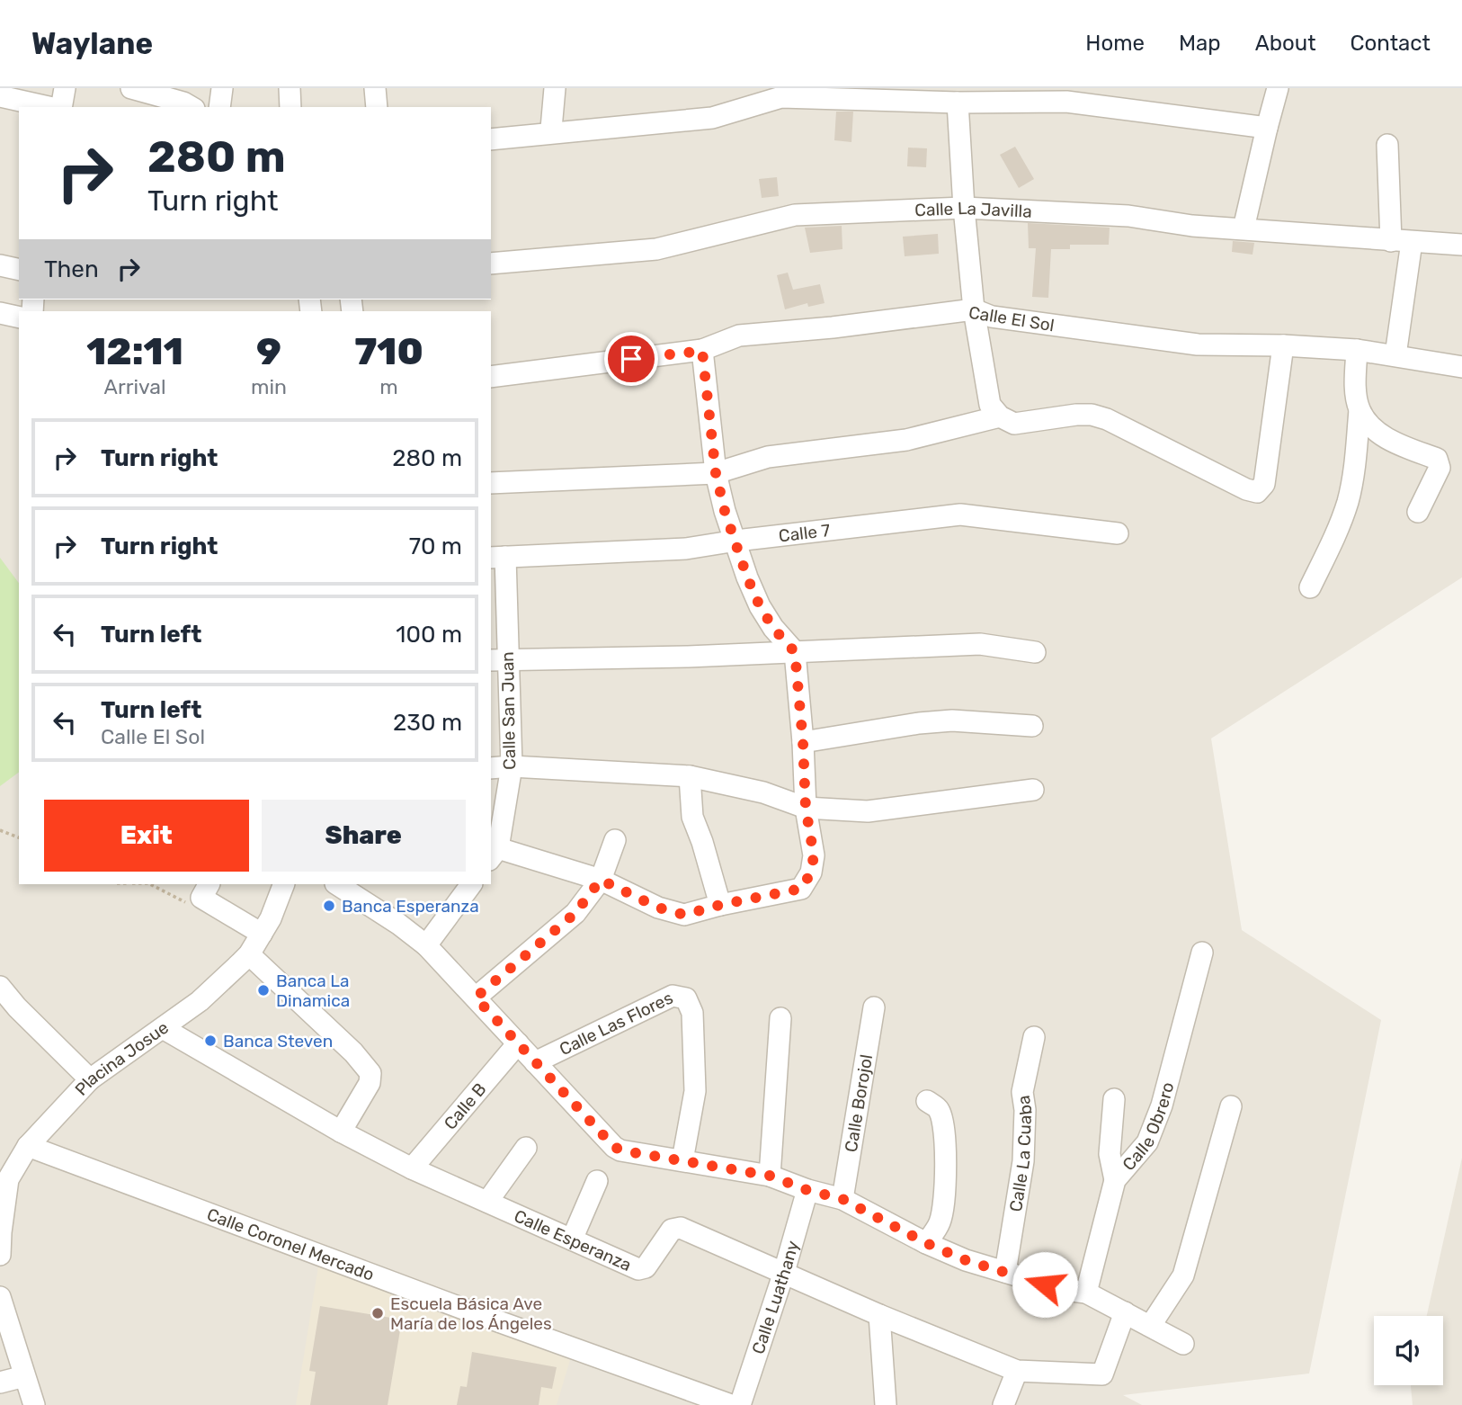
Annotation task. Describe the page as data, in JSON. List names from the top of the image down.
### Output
{
  "streets": {
    "street": [
      "Calle La Javilla",
      "Calle El Sol",
      "Calle 7",
      "Calle San Juan",
      "Calle Las Flores",
      "Placina Josue",
      "Calle Borojol",
      "Calle B",
      "Calle Obrero",
      "Calle La Cuaba",
      "Calle Esperanza",
      "Calle Coronel Mercado",
      "Calle Luathany"
    ]
  },
  "crossings": [
    ["Calle 7", "Calle San Juan"],
    ["Placina Josue", "Calle Esperanza"],
    ["Placina Josue", "Calle Coronel Mercado"],
    ["Calle B", "Calle Esperanza"],
    ["Calle Esperanza", "Calle Luathany"]
  ],
  "places": [
    "Banca Esperanza",
    "Banca La Dinamica",
    "Banca Steven",
    "Escuela Básica Ave María de los Ángeles"
  ],
  "page": {
    "header": "Waylane",
    "nav": [
      "Home",
      "Map",
      "About",
      "Contact"
    ],
    "turn": ["280 m", "Turn right"],
    "then": "Then",
    "eta": [
      "12:11",
      "Arrival",
      "9",
      "min",
      "710",
      "m"
    ],
    "list": [
      {
        "name": "Turn right",
        "value": "280 m"
      },
      {
        "name": "Turn right",
        "value": "70 m"
      },
      {
        "name": "Turn left",
        "value": "100 m"
      },
      {
        "name": "Turn left",
        "note": "Calle El Sol",
        "value": "230 m"
      }
    ],
    "buttons": ["Exit", "Share"]
  }
}
